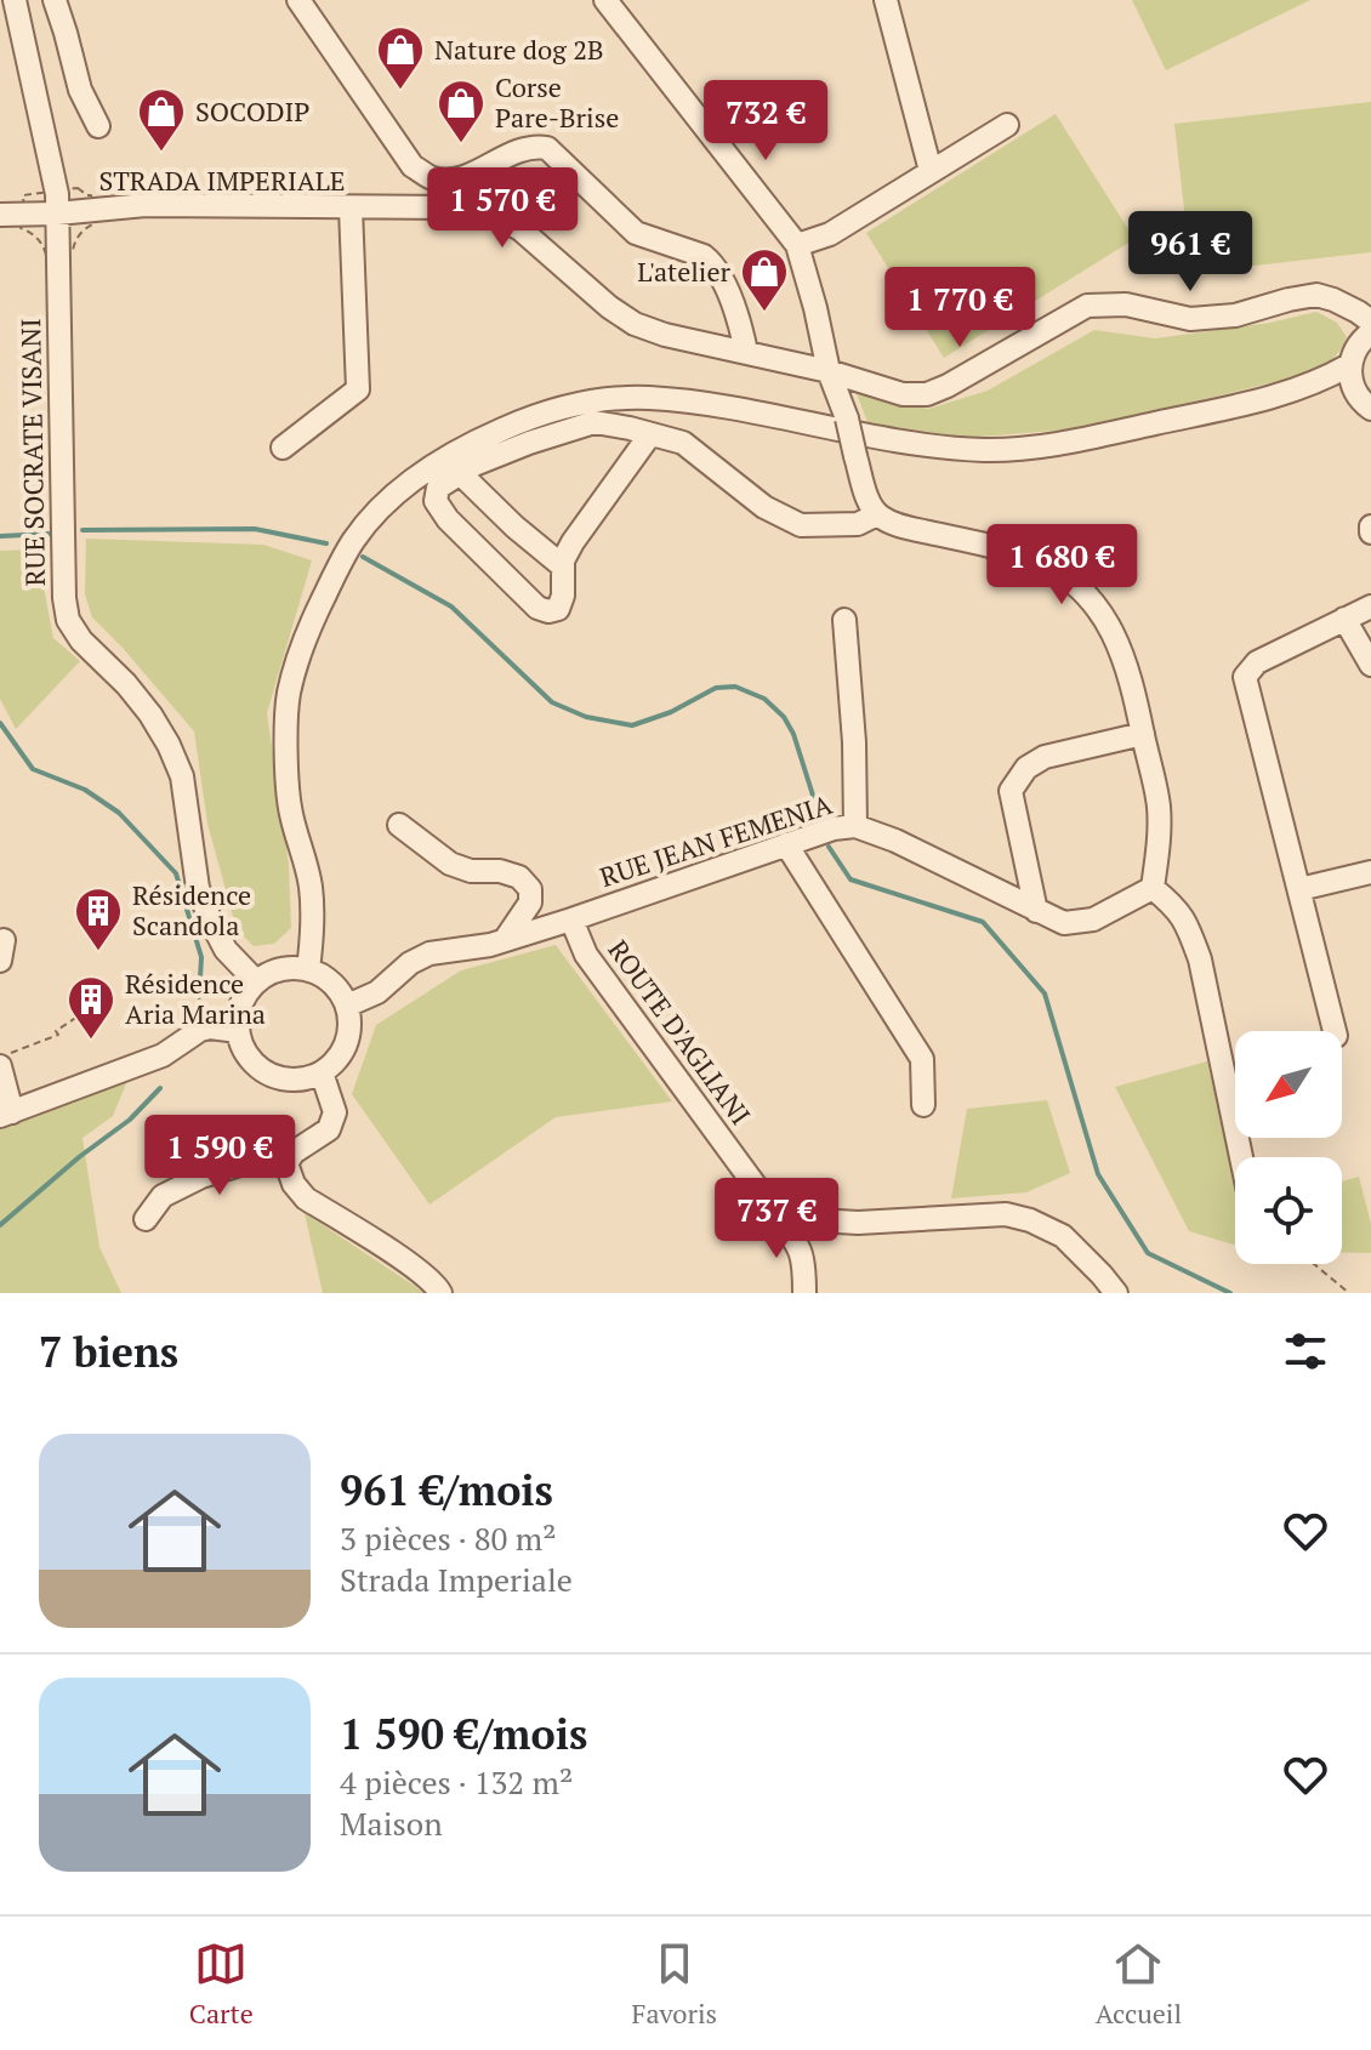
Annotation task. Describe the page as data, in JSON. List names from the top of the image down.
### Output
{
  "streets": {
    "street": [
      "STRADA IMPERIALE",
      "RUE SOCRATE VISANI",
      "RUE JEAN FEMENIA",
      "ROUTE D'AGLIANI"
    ]
  },
  "crossings": [
    ["STRADA IMPERIALE", "RUE SOCRATE VISANI"],
    ["RUE JEAN FEMENIA", "ROUTE D'AGLIANI"]
  ],
  "places": {
    "shop": [
      "Nature dog 2B",
      "Corse Pare-Brise",
      "SOCODIP",
      "L'atelier"
    ],
    "building": ["Résidence Scandola", "Résidence Aria Marina"]
  },
  "north": "bottom left",
  "page": {
    "price": [
      "732 €",
      "1 570 €",
      "961 €",
      "1 770 €",
      "1 680 €",
      "1 590 €",
      "737 €"
    ],
    "heading": "7 biens",
    "list": [
      {
        "name": "961 €/mois",
        "note": "3 pièces · 80 m² · Strada Imperiale"
      },
      {
        "name": "1 590 €/mois",
        "note": "4 pièces · 132 m² · Maison"
      }
    ],
    "tabs": ["Carte", "Favoris", "Accueil"]
  }
}
